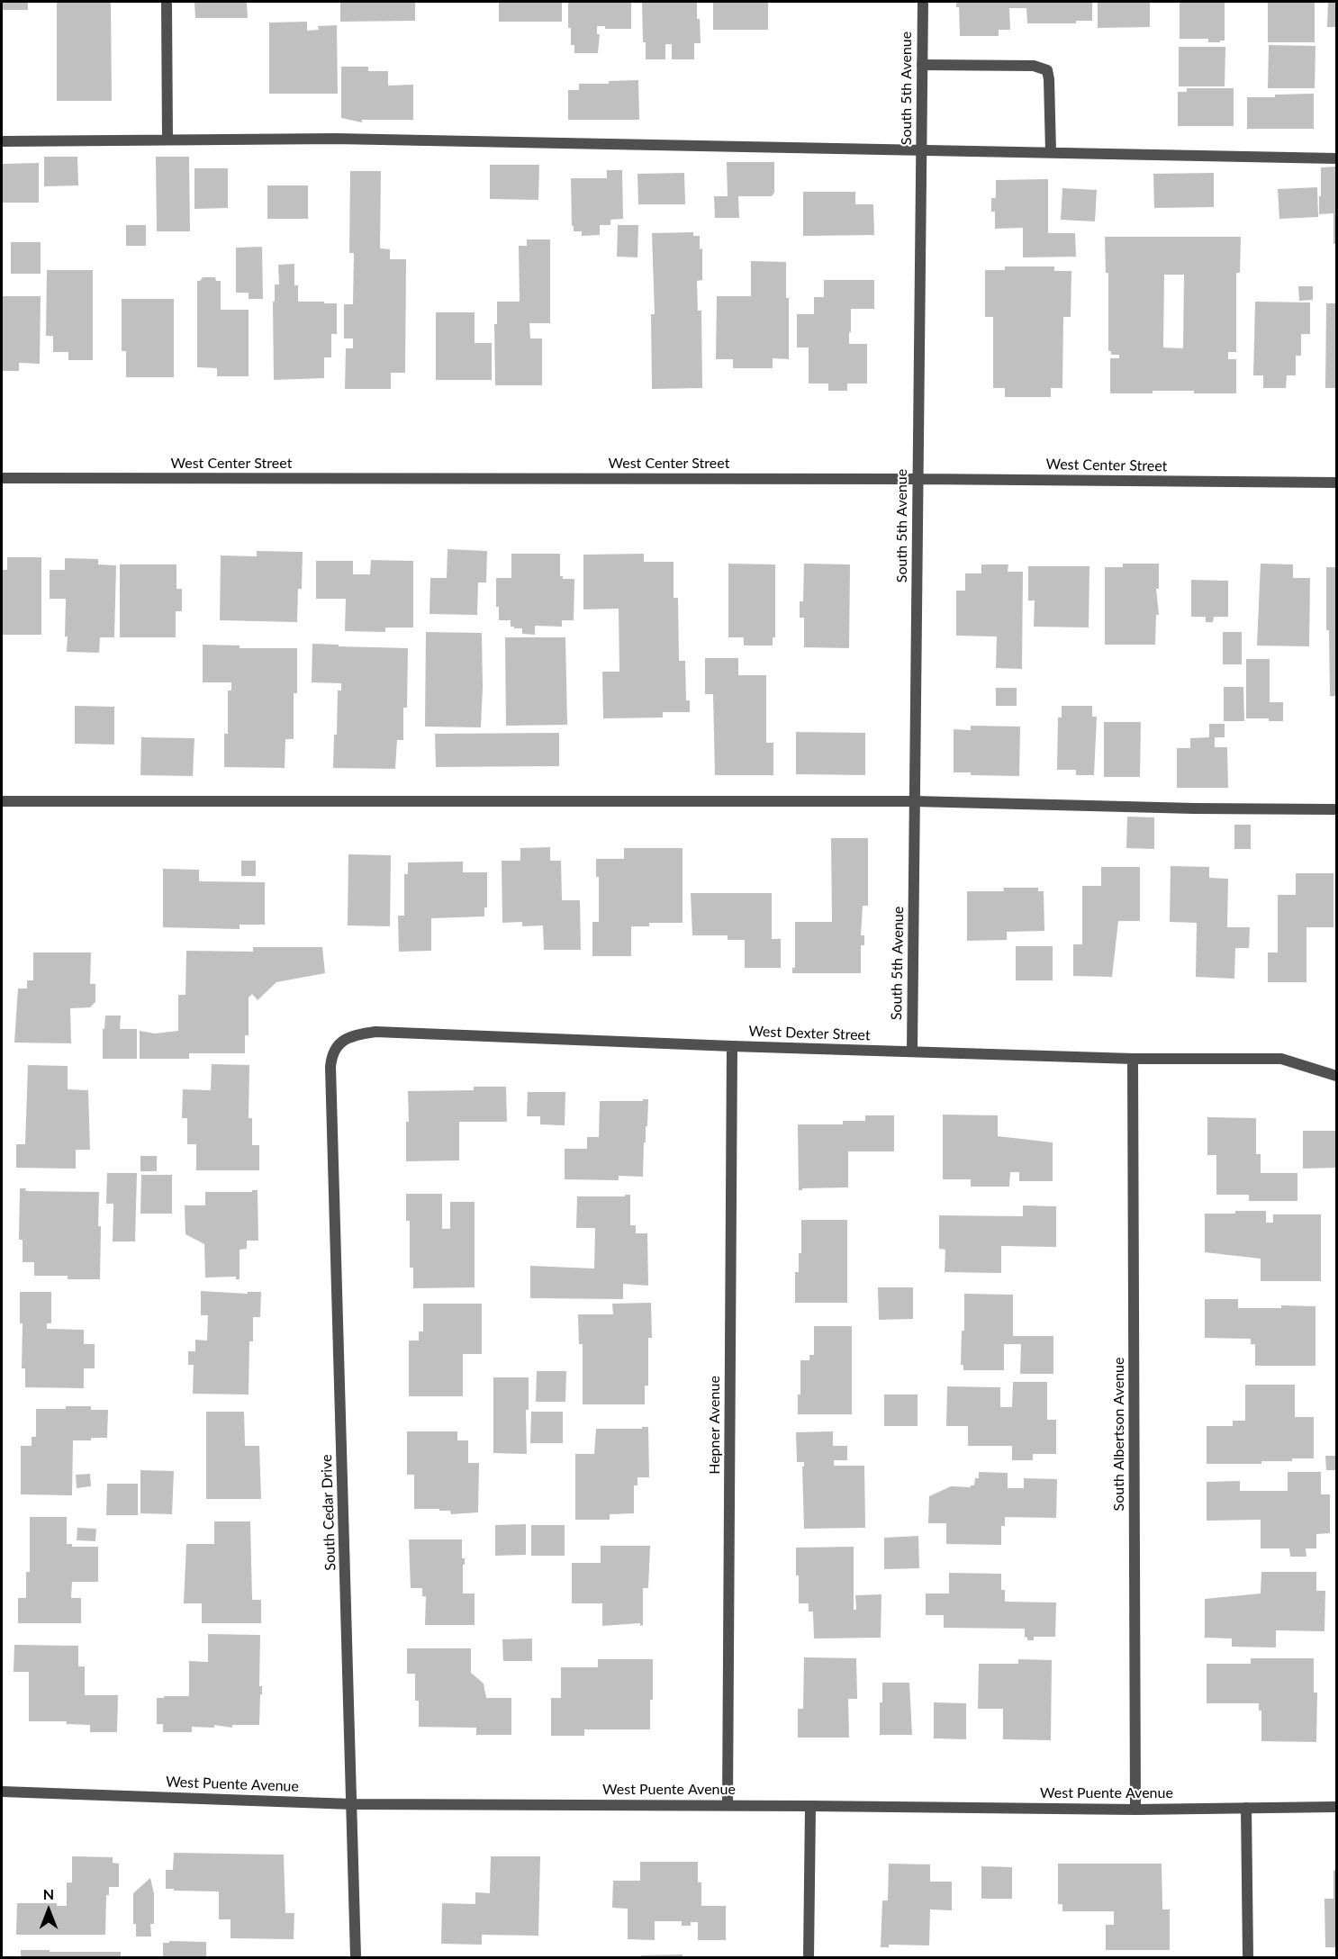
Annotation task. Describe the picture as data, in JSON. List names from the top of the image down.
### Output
{
  "streets": {
    "street": [
      "South 5th Avenue",
      "West Center Street",
      "West Dexter Street",
      "Hepner Avenue",
      "South Albertson Avenue",
      "South Cedar Drive",
      "West Puente Avenue"
    ]
  },
  "crossings": [
    ["South 5th Avenue", "West Center Street"],
    ["South 5th Avenue", "West Dexter Street"],
    ["West Dexter Street", "Hepner Avenue"],
    ["West Dexter Street", "South Albertson Avenue"],
    ["West Dexter Street", "South Cedar Drive"],
    ["Hepner Avenue", "West Puente Avenue"],
    ["South Albertson Avenue", "West Puente Avenue"],
    ["South Cedar Drive", "West Puente Avenue"]
  ],
  "north": "top"
}
